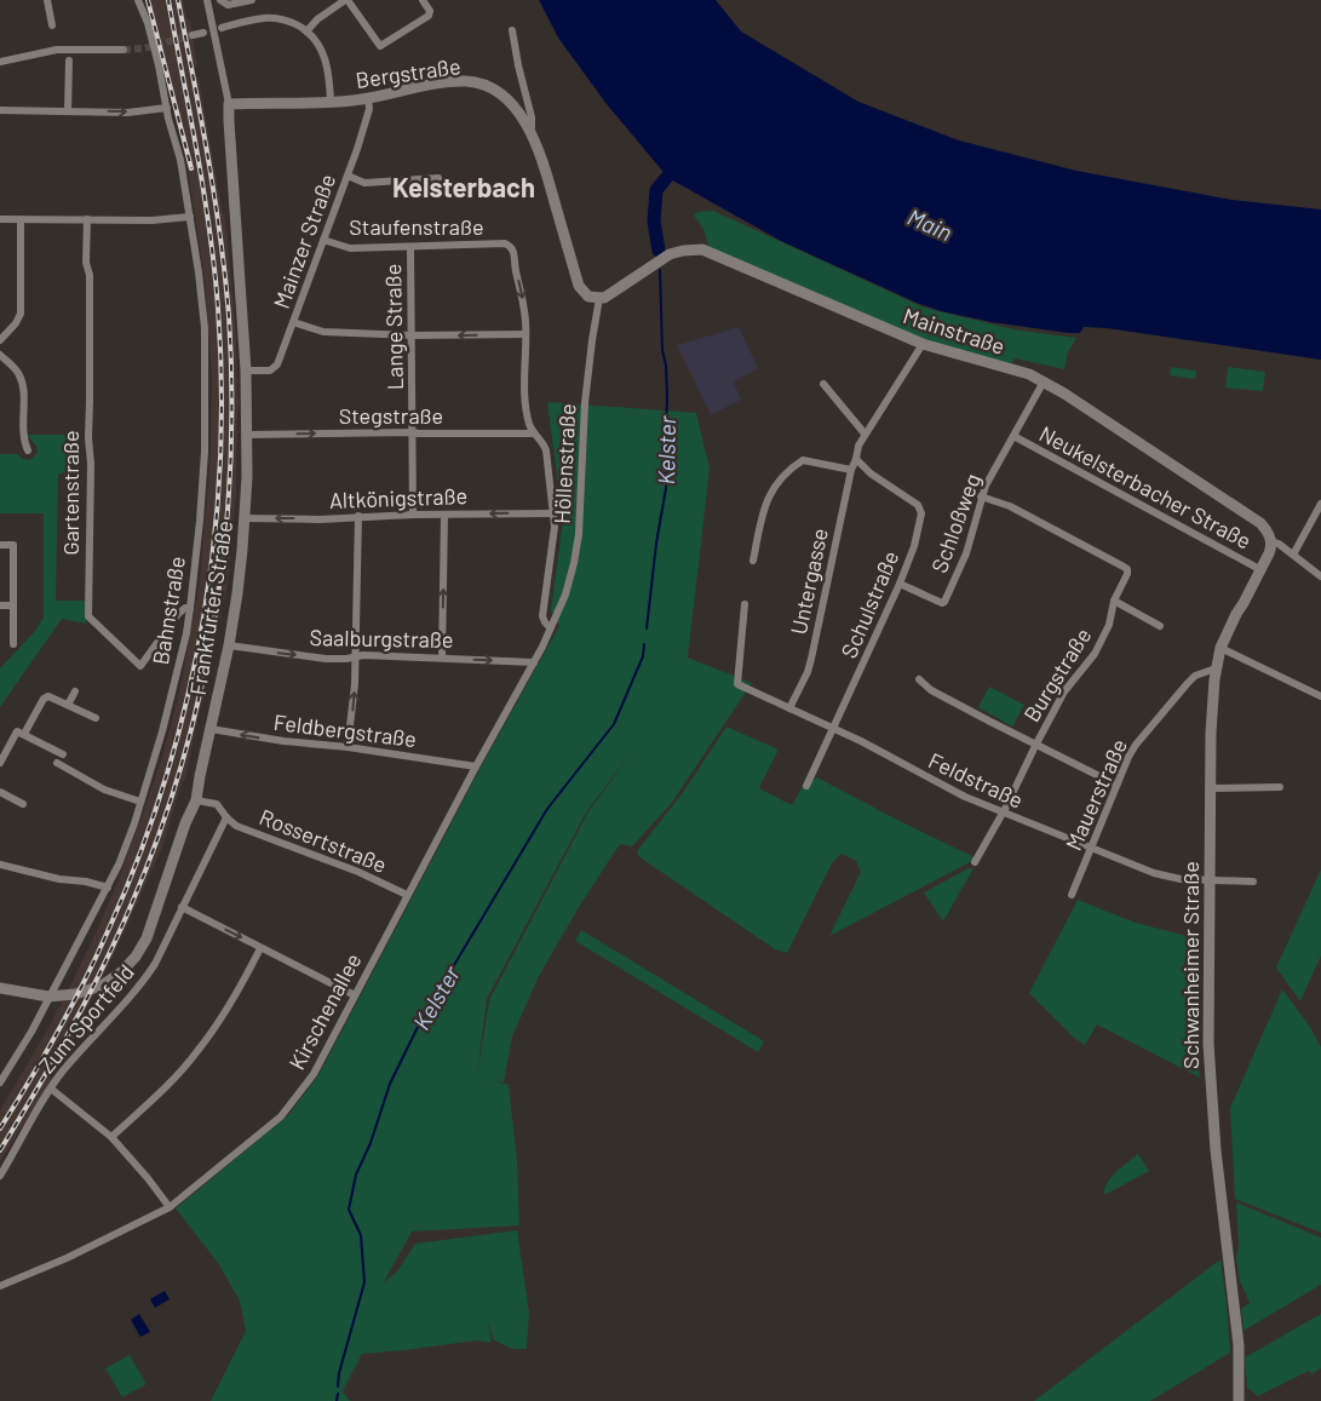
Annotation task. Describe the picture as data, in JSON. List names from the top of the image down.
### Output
{
  "streets": {
    "street": [
      "Bergstraße",
      "Staufenstraße",
      "Mainzer Straße",
      "Lange Straße",
      "Mainstraße",
      "Stegstraße",
      "Höllenstraße",
      "Neukelsterbacher Straße",
      "Gartenstraße",
      "Altkönigstraße",
      "Schloßweg",
      "Untergasse",
      "Schulstraße",
      "Frankfurter Straße",
      "Bahnstraße",
      "Saalburgstraße",
      "Burgstraße",
      "Feldbergstraße",
      "Feldstraße",
      "Mauerstraße",
      "Rossertstraße",
      "Schwanheimer Straße",
      "Kirschenallee",
      "Zum Sportfeld"
    ]
  },
  "crossings": [
    ["Bergstraße", "Mainzer Straße"],
    ["Bergstraße", "Mainstraße"],
    ["Bergstraße", "Höllenstraße"],
    ["Bergstraße", "Frankfurter Straße"],
    ["Staufenstraße", "Mainzer Straße"],
    ["Staufenstraße", "Lange Straße"],
    ["Mainzer Straße", "Frankfurter Straße"],
    ["Lange Straße", "Stegstraße"],
    ["Lange Straße", "Altkönigstraße"],
    ["Mainstraße", "Höllenstraße"],
    ["Mainstraße", "Schloßweg"],
    ["Mainstraße", "Untergasse"],
    ["Mainstraße", "Schwanheimer Straße"],
    ["Stegstraße", "Frankfurter Straße"],
    ["Höllenstraße", "Kirschenallee"],
    ["Neukelsterbacher Straße", "Schloßweg"],
    ["Neukelsterbacher Straße", "Schwanheimer Straße"],
    ["Gartenstraße", "Bahnstraße"],
    ["Altkönigstraße", "Frankfurter Straße"],
    ["Schloßweg", "Schulstraße"],
    ["Schloßweg", "Burgstraße"],
    ["Untergasse", "Schulstraße"],
    ["Untergasse", "Feldstraße"],
    ["Schulstraße", "Feldstraße"],
    ["Frankfurter Straße", "Saalburgstraße"],
    ["Frankfurter Straße", "Feldbergstraße"],
    ["Saalburgstraße", "Kirschenallee"],
    ["Burgstraße", "Feldstraße"],
    ["Feldbergstraße", "Kirschenallee"],
    ["Feldstraße", "Mauerstraße"],
    ["Feldstraße", "Schwanheimer Straße"],
    ["Mauerstraße", "Schwanheimer Straße"],
    ["Rossertstraße", "Kirschenallee"],
    ["Rossertstraße", "Zum Sportfeld"]
  ],
  "one_way": [
    "Stegstraße",
    "Altkönigstraße",
    "Saalburgstraße",
    "Feldbergstraße"
  ],
  "districts": ["Kelsterbach"],
  "water": ["Main", "Kelster"]
}
